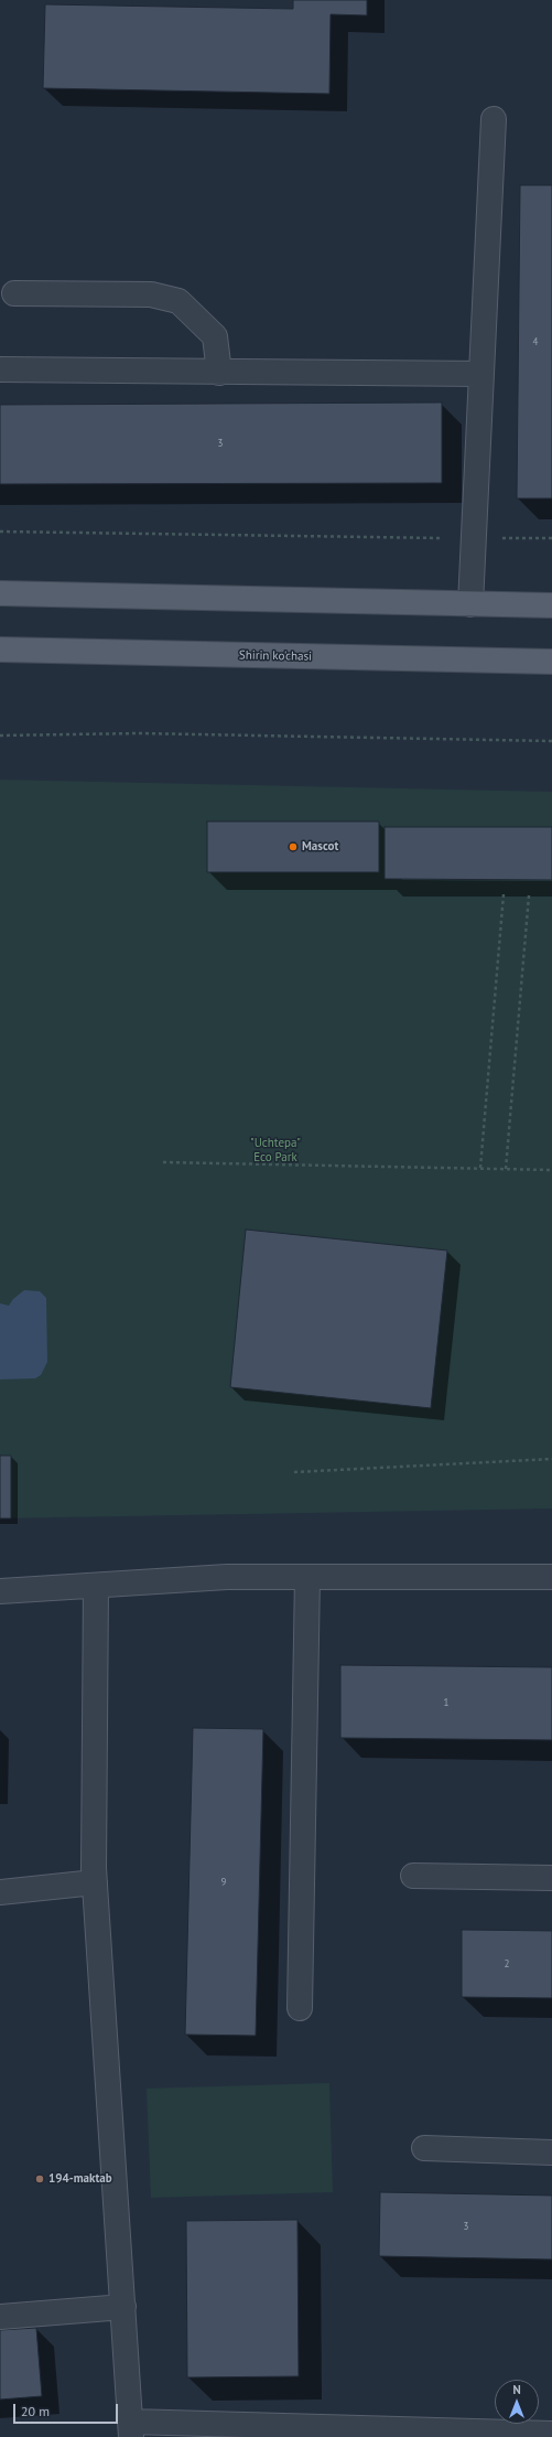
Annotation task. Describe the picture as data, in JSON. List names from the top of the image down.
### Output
{
  "streets": {
    "main road": ["Shirin ko'chasi"]
  },
  "parks": ["\"Uchtepa\" Eco Park"],
  "places": ["Mascot", "194-maktab"],
  "house_numbers": [
    "4",
    "3",
    "1",
    "9",
    "2",
    "3"
  ],
  "scale_bar": "20 m",
  "north": "top"
}
